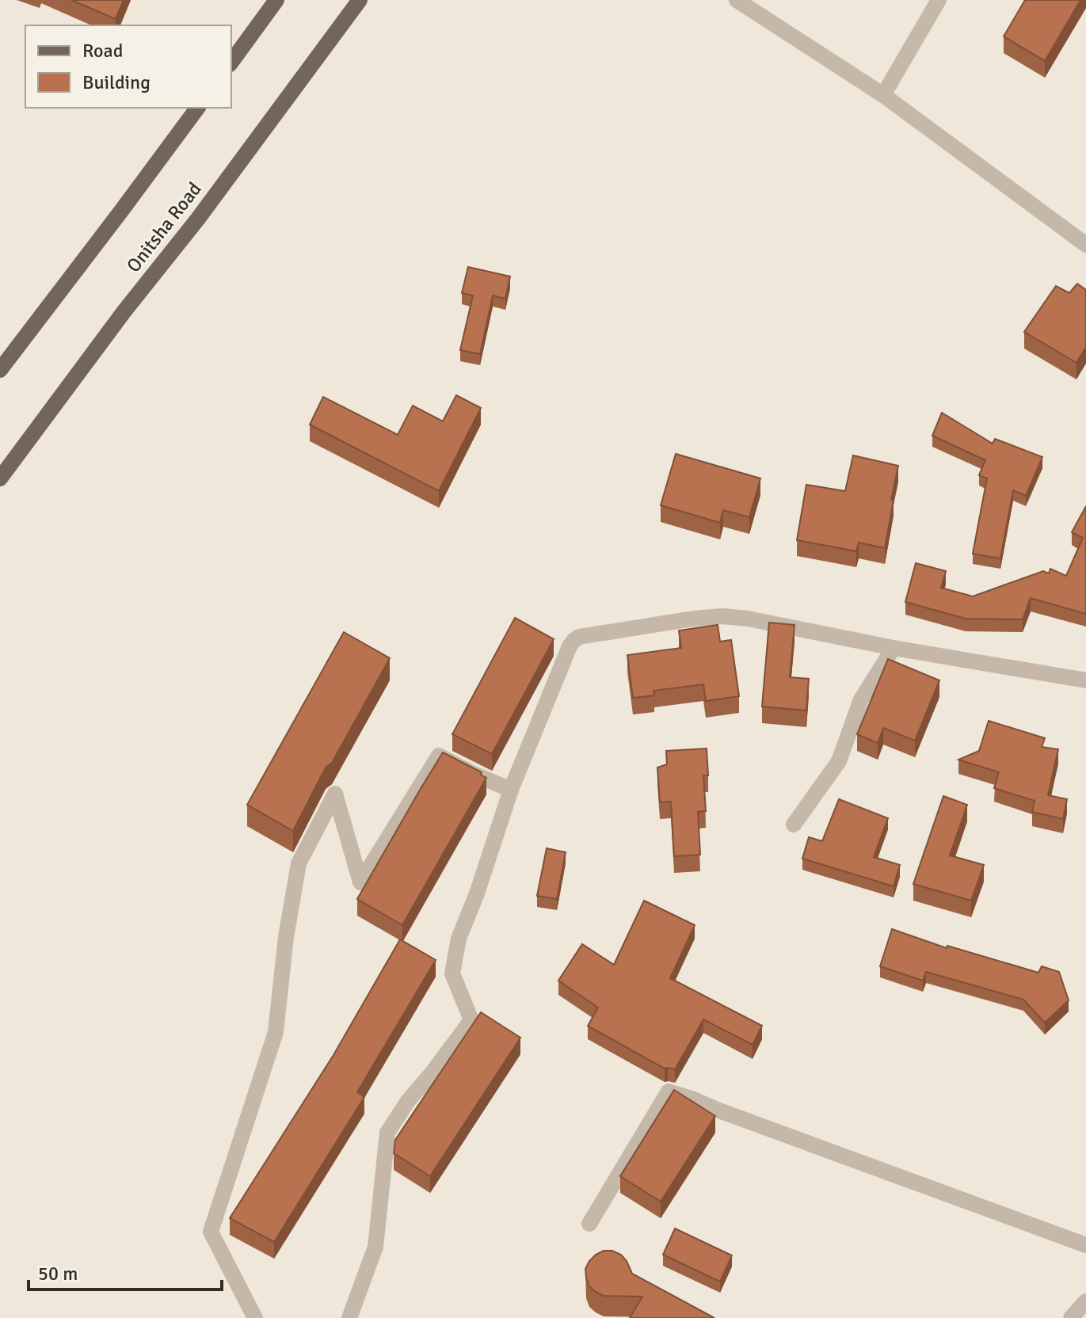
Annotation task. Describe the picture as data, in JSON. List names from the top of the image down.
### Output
{
  "streets": {
    "main road": ["Onitsha Road"]
  },
  "legend": ["Road", "Building"],
  "scale_bar": "50 m"
}
